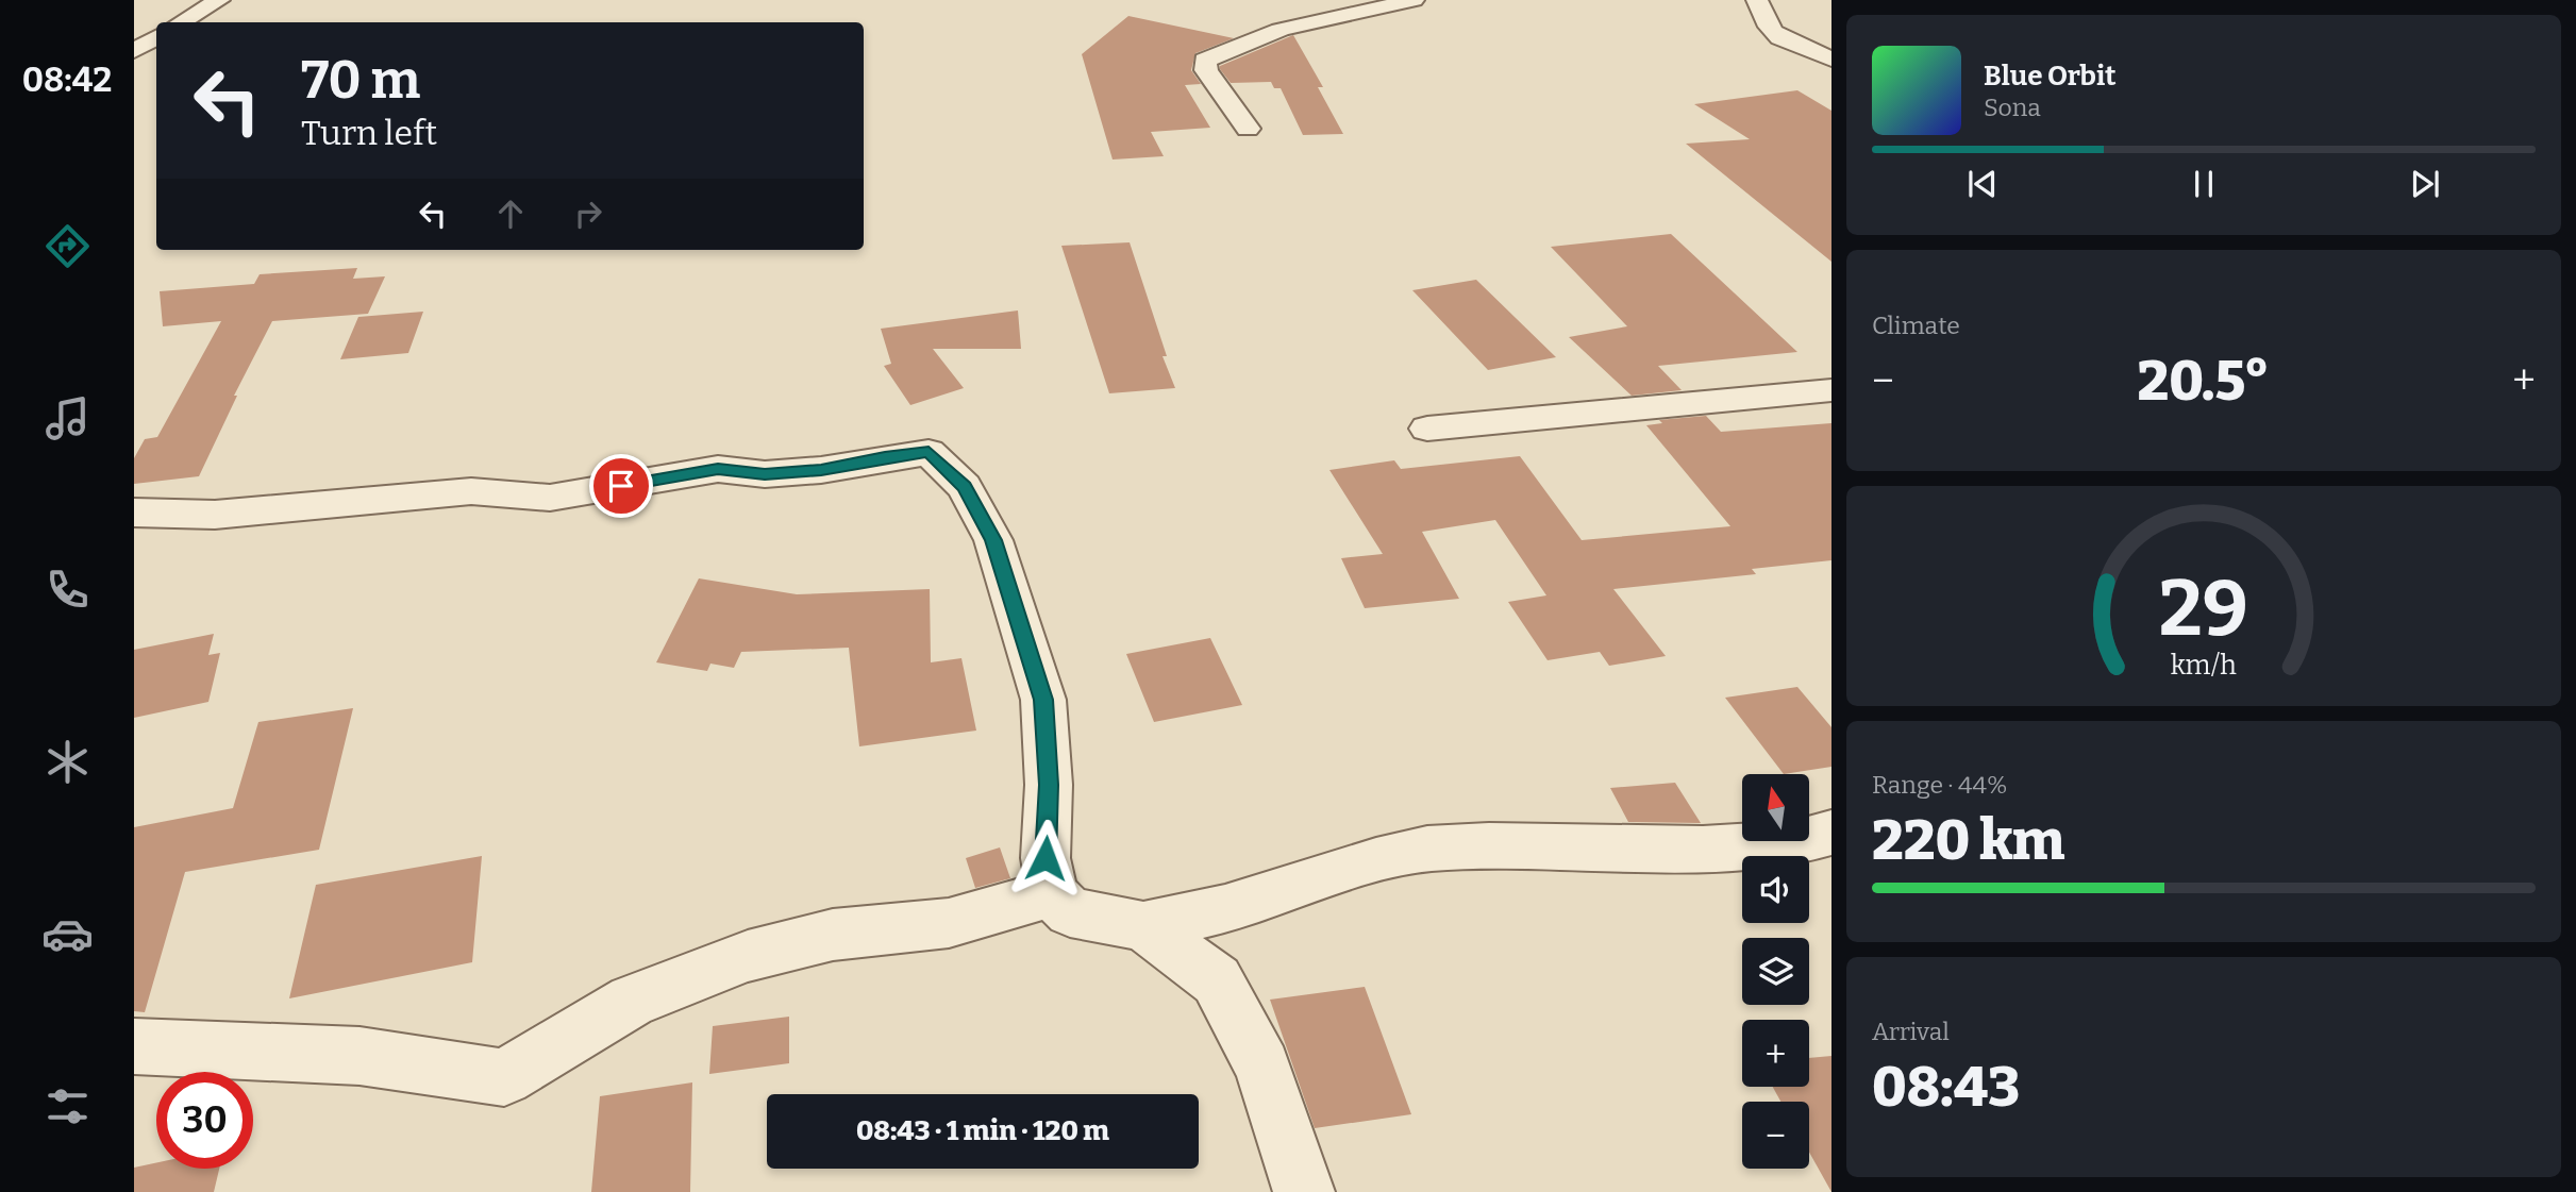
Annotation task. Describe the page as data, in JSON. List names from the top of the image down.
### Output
{
  "north": "top",
  "page": {
    "tabs": "08:42",
    "turn": ["70 m", "Turn left"],
    "song": ["Blue Orbit", "Sona"],
    "tile": [
      "Climate",
      ["Range · 44%", "220 km"],
      ["Arrival", "08:43"]
    ],
    "heat": ["−", "20.5°", "+"],
    "map_buttons": ["+", "−"],
    "limit": "30",
    "trip": "08:43 · 1 min · 120 m",
    "gauge": ["29", "km/h"]
  }
}
